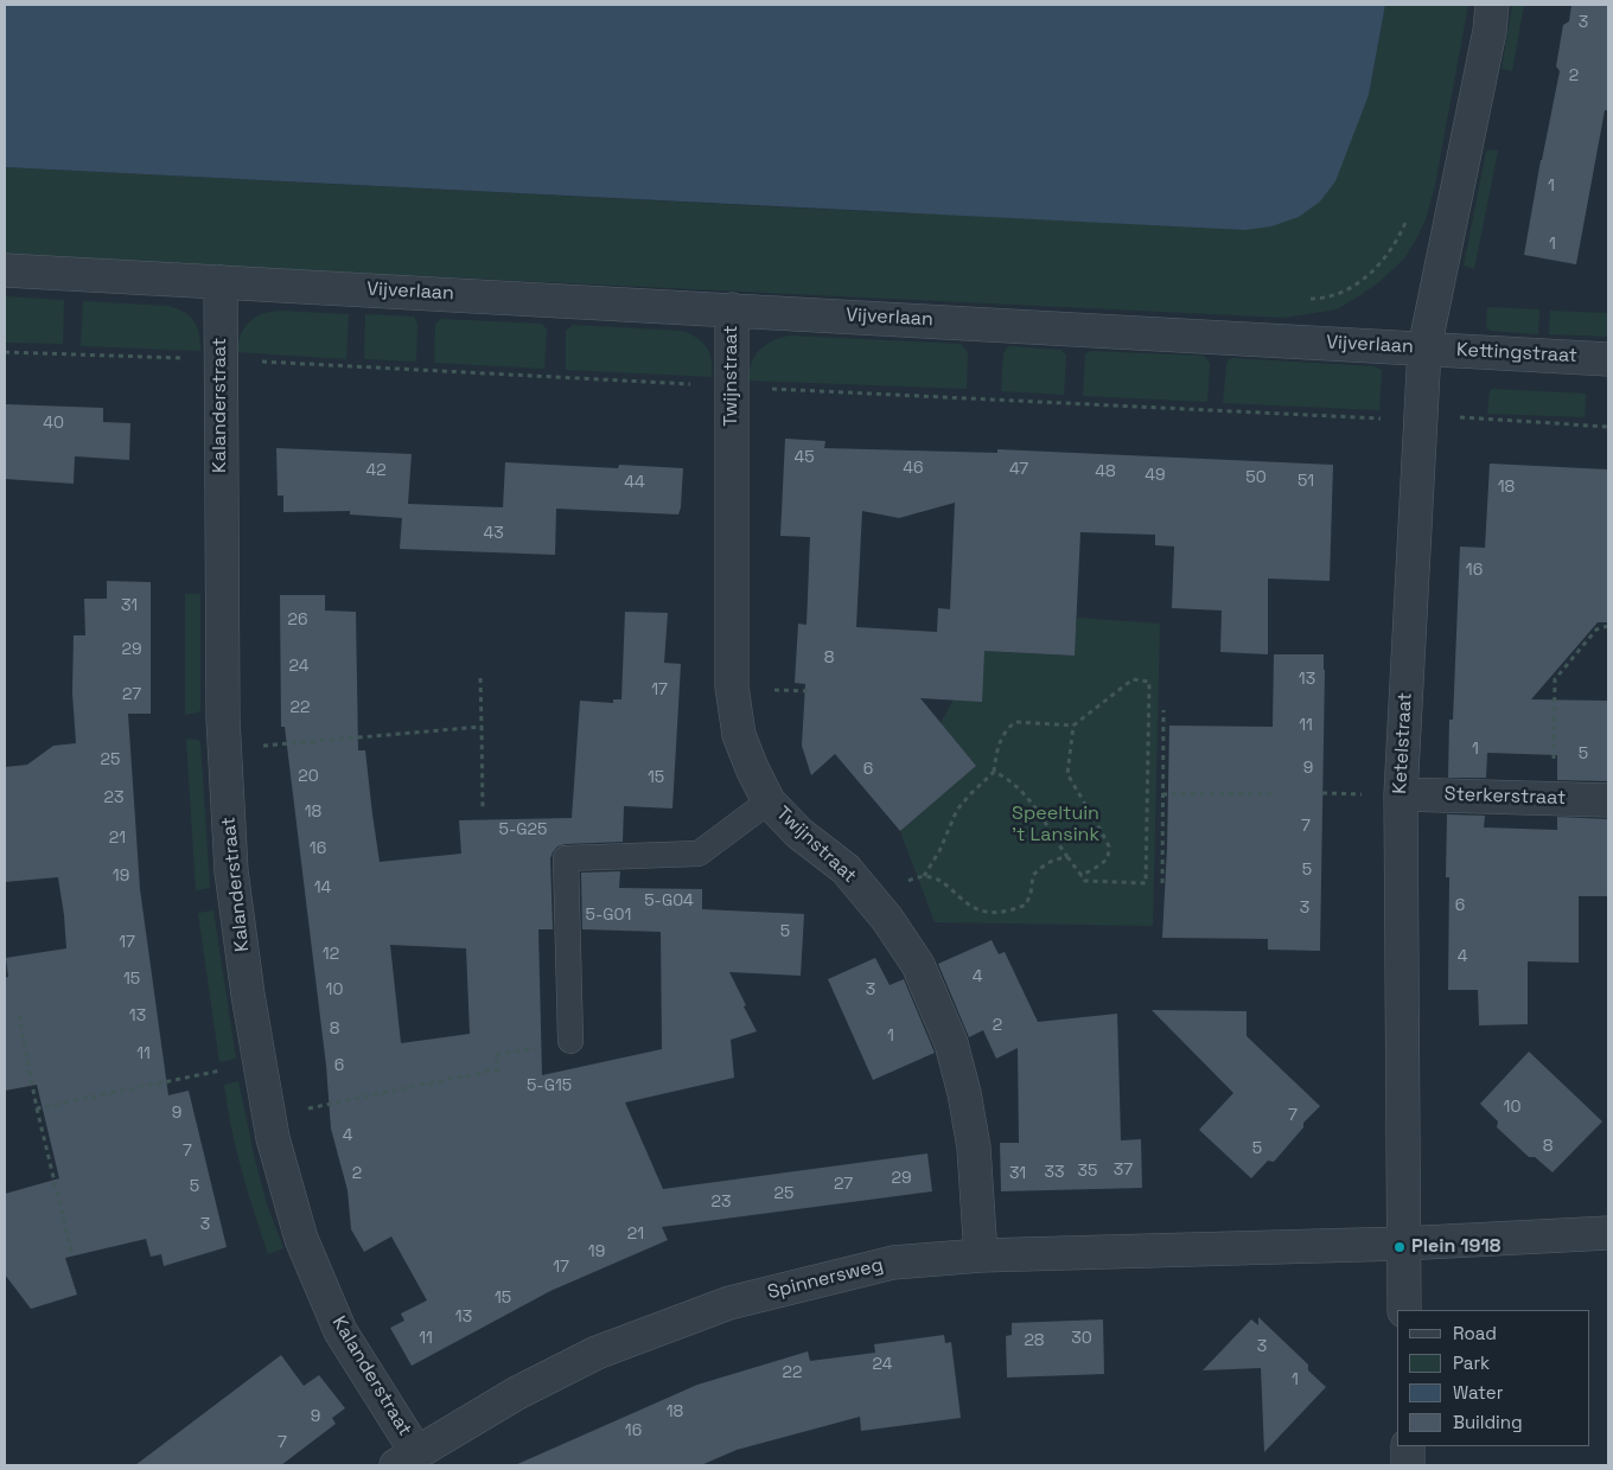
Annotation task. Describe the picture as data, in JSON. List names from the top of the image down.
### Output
{
  "streets": {
    "street": [
      "Vijverlaan",
      "Kettingstraat",
      "Twijnstraat",
      "Kalanderstraat",
      "Ketelstraat",
      "Sterkerstraat",
      "Spinnersweg"
    ]
  },
  "crossings": [
    ["Vijverlaan", "Kettingstraat"],
    ["Vijverlaan", "Twijnstraat"],
    ["Vijverlaan", "Kalanderstraat"],
    ["Vijverlaan", "Ketelstraat"],
    ["Kettingstraat", "Ketelstraat"],
    ["Twijnstraat", "Spinnersweg"],
    ["Kalanderstraat", "Spinnersweg"],
    ["Ketelstraat", "Sterkerstraat"],
    ["Ketelstraat", "Spinnersweg"]
  ],
  "parks": ["Speeltuin 't Lansink"],
  "places": ["Plein 1918"],
  "house_numbers": [
    "3",
    "2",
    "1",
    "1",
    "40",
    "45",
    "46",
    "47",
    "42",
    "48",
    "49",
    "50",
    "51",
    "44",
    "18",
    "43",
    "16",
    "31",
    "26",
    "29",
    "8",
    "24",
    "13",
    "17",
    "27",
    "22",
    "11",
    "1",
    "5",
    "25",
    "9",
    "6",
    "20",
    "15",
    "23",
    "18",
    "7",
    "5-G25",
    "21",
    "16",
    "5",
    "19",
    "14",
    "5-G04",
    "6",
    "3",
    "5-G01",
    "5",
    "17",
    "12",
    "4",
    "4",
    "15",
    "10",
    "3",
    "13",
    "2",
    "8",
    "1",
    "11",
    "6",
    "5-G15",
    "10",
    "9",
    "7",
    "4",
    "8",
    "5",
    "7",
    "37",
    "35",
    "33",
    "2",
    "31",
    "29",
    "27",
    "5",
    "25",
    "23",
    "3",
    "21",
    "19",
    "17",
    "15",
    "13",
    "11",
    "30",
    "28",
    "3",
    "24",
    "22",
    "1",
    "18",
    "9",
    "16",
    "7"
  ],
  "legend": [
    "Road",
    "Park",
    "Water",
    "Building"
  ]
}
